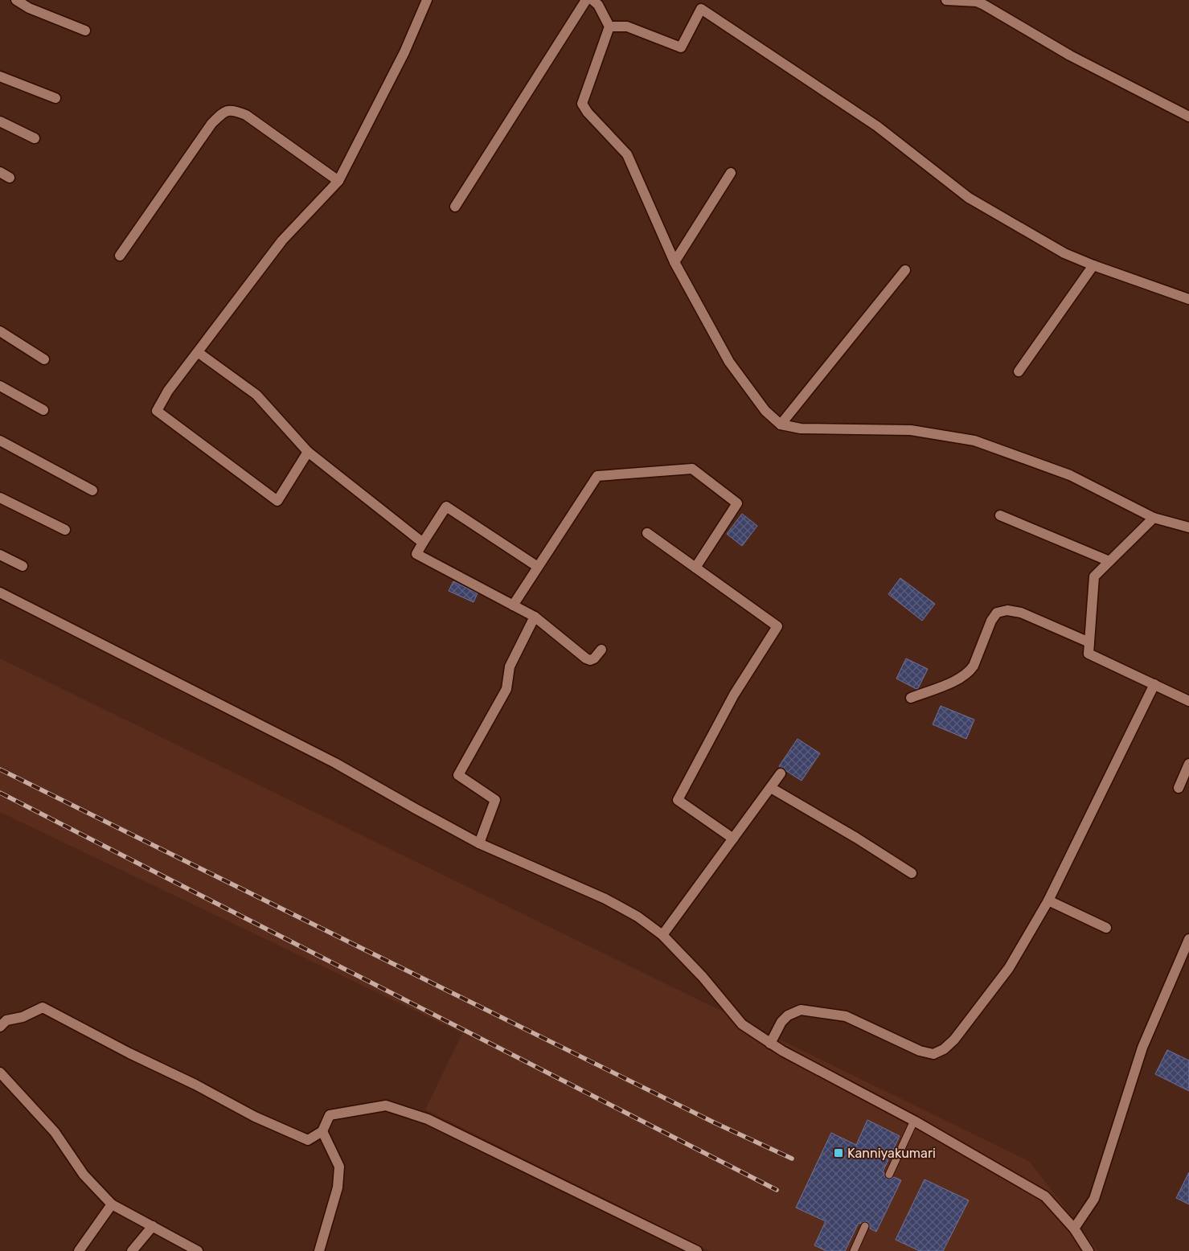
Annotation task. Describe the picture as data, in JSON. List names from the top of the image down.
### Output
{
  "places": {
    "transit": ["Kanniyakumari"]
  }
}
